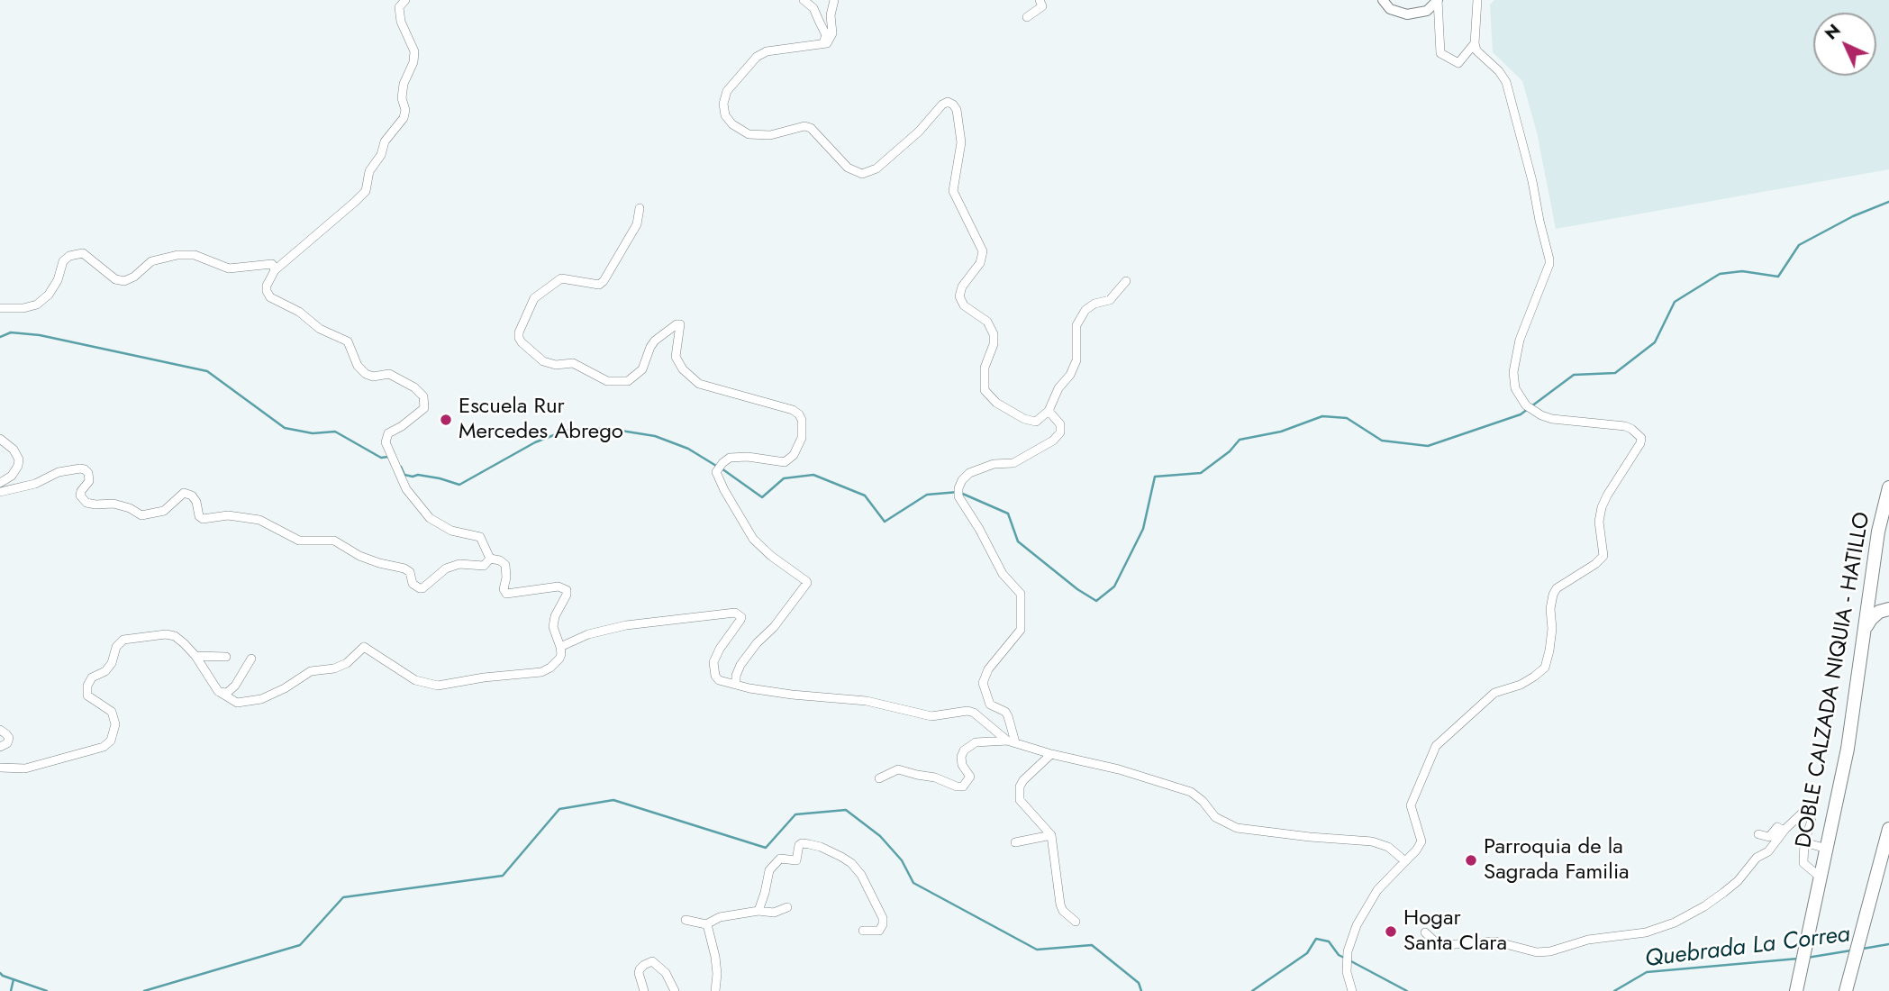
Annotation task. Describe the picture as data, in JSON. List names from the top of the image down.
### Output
{
  "streets": {
    "highway": ["DOBLE CALZADA NIQUIA - HATILLO"]
  },
  "water": ["Quebrada La Correa"],
  "places": ["Escuela Rur Mercedes Abrego", "Parroquia de la Sagrada Familia", "Hogar Santa Clara"],
  "north": "top left"
}
